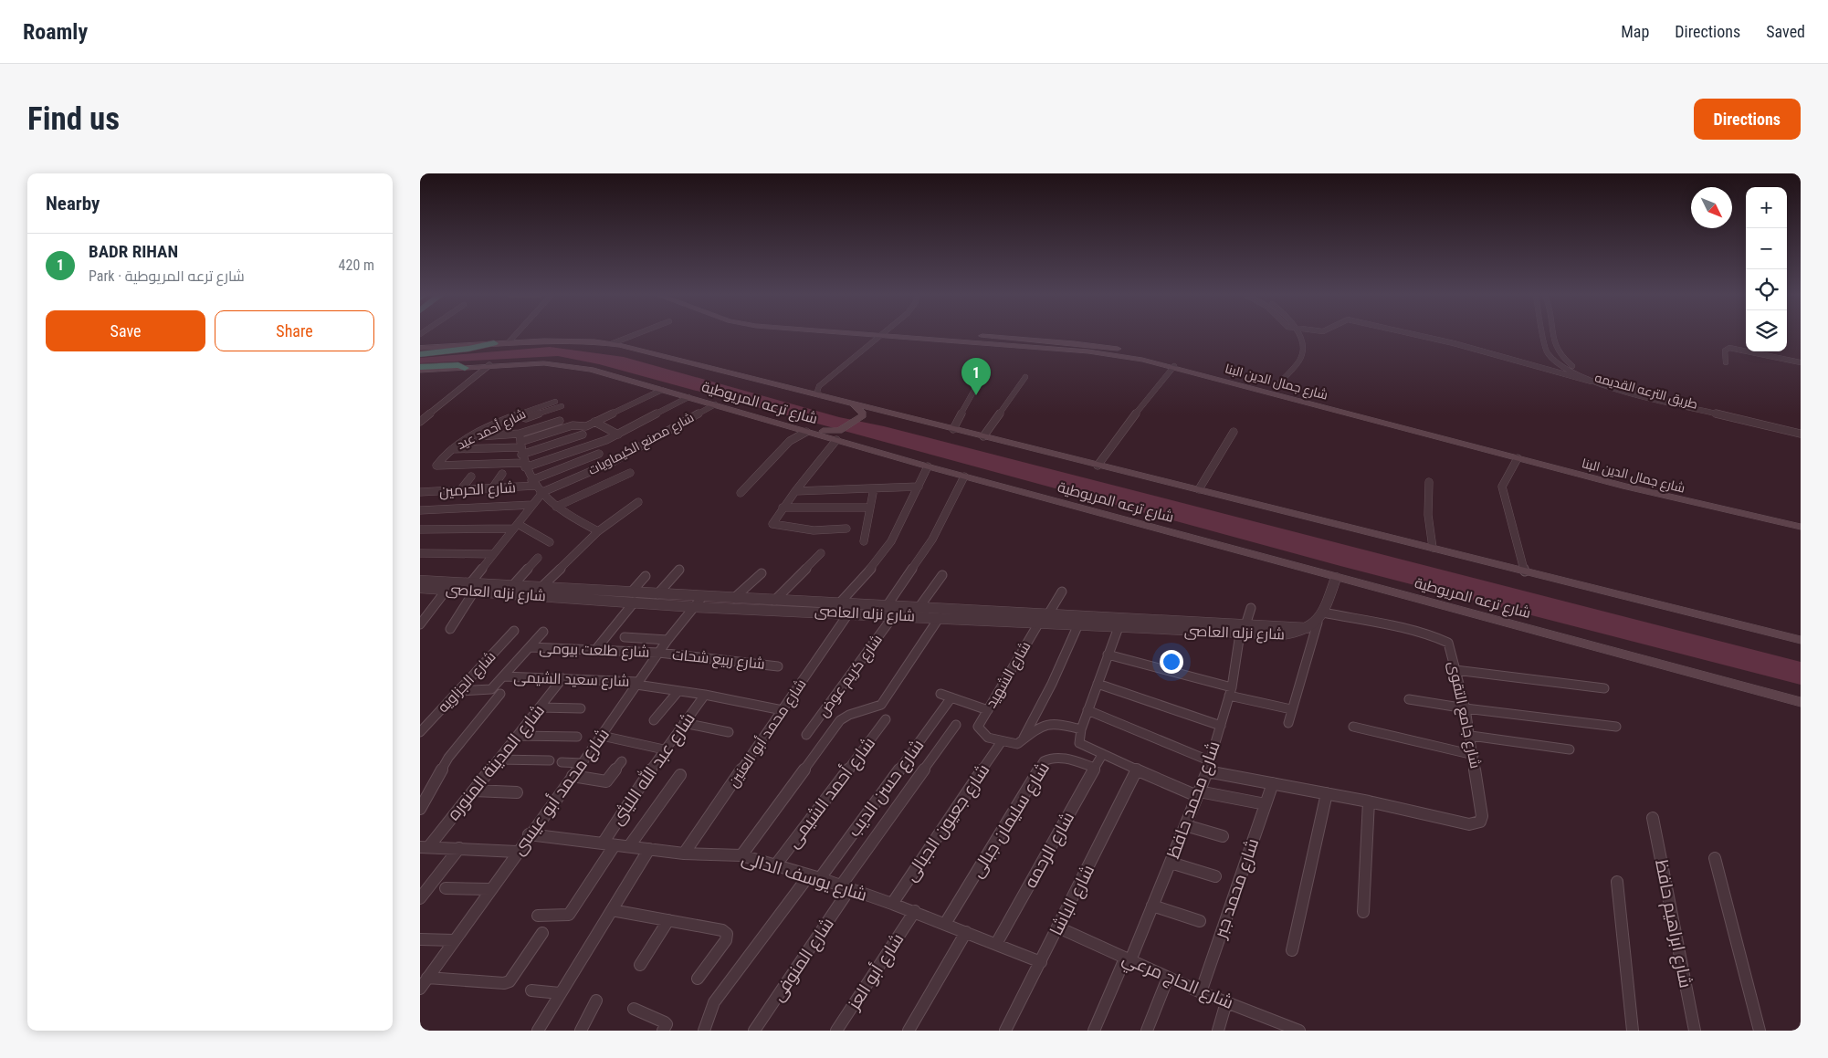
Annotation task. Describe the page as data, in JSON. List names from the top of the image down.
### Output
{
  "streets": {
    "main road": ["شارع جمال الدين البنا", "شارع ترعه المريوطية"],
    "street": [
      "طريق الترعه القديمه",
      "شارع أحمد عيد",
      "شارع مصنع الكيماويات",
      "شارع الحرمين",
      "شارع نزله العاصى",
      "شارع طلعت بيومى",
      "شارع ربيع شحات",
      "شارع الشهيد",
      "شارع كريم عوض",
      "شارع سعيد الشيمى",
      "شارع الجزاويه",
      "شارع جامع التقوى",
      "شارع محمد أبو العنين",
      "شارع المدينة المنوره",
      "شارع عبد الله الليثى",
      "شارع حسن الديب",
      "شارع محمد أبو عيسى",
      "شارع أحمد الشيمى",
      "شارع محمد حافظ",
      "شارع سليمان جبالى",
      "شارع جعيون الجبالى",
      "شارع الرحمه",
      "شارع يوسف الدالى",
      "شارع محمد جبر",
      "شارع الباشا",
      "شارع ابراهيم حافظ",
      "شارع المنوفى",
      "شارع أبو العز",
      "شارع الحاج مرعي"
    ]
  },
  "crossings": [
    ["شارع ترعه المريوطية", "شارع مصنع الكيماويات"],
    ["شارع نزله العاصى", "شارع الشهيد"],
    ["شارع نزله العاصى", "شارع كريم عوض"],
    ["شارع نزله العاصى", "شارع محمد أبو العنين"],
    ["شارع نزله العاصى", "شارع محمد أبو عيسى"],
    ["شارع نزله العاصى", "شارع محمد حافظ"],
    ["شارع طلعت بيومى", "شارع ربيع شحات"],
    ["شارع طلعت بيومى", "شارع محمد أبو عيسى"],
    ["شارع ربيع شحات", "شارع محمد أبو عيسى"],
    ["شارع الشهيد", "شارع جعيون الجبالى"],
    ["شارع سعيد الشيمى", "شارع محمد أبو العنين"],
    ["شارع سعيد الشيمى", "شارع المدينة المنوره"],
    ["شارع سعيد الشيمى", "شارع عبد الله الليثى"],
    ["شارع سعيد الشيمى", "شارع محمد أبو عيسى"],
    ["شارع محمد أبو العنين", "شارع يوسف الدالى"],
    ["شارع عبد الله الليثى", "شارع يوسف الدالى"],
    ["شارع حسن الديب", "شارع يوسف الدالى"],
    ["شارع محمد أبو عيسى", "شارع يوسف الدالى"],
    ["شارع أحمد الشيمى", "شارع يوسف الدالى"],
    ["شارع محمد حافظ", "شارع الحاج مرعي"],
    ["شارع سليمان جبالى", "شارع الرحمه"],
    ["شارع سليمان جبالى", "شارع يوسف الدالى"],
    ["شارع جعيون الجبالى", "شارع يوسف الدالى"],
    ["شارع الرحمه", "شارع يوسف الدالى"],
    ["شارع يوسف الدالى", "شارع الباشا"],
    ["شارع يوسف الدالى", "شارع المنوفى"],
    ["شارع يوسف الدالى", "شارع أبو العز"],
    ["شارع محمد جبر", "شارع الحاج مرعي"],
    ["شارع الباشا", "شارع الحاج مرعي"]
  ],
  "north": "bottom right",
  "page": {
    "header": "Roamly",
    "nav": ["Map", "Directions", "Saved"],
    "buttons": [
      "Directions",
      ["Save", "Share"]
    ],
    "title": "Find us",
    "heading": "Nearby",
    "map_buttons": ["+", "−"],
    "list": [
      {
        "mark": "1",
        "name": "BADR RIHAN",
        "note": "Park · شارع ترعه المريوطية",
        "value": "420 m"
      }
    ],
    "pins": "1"
  }
}
